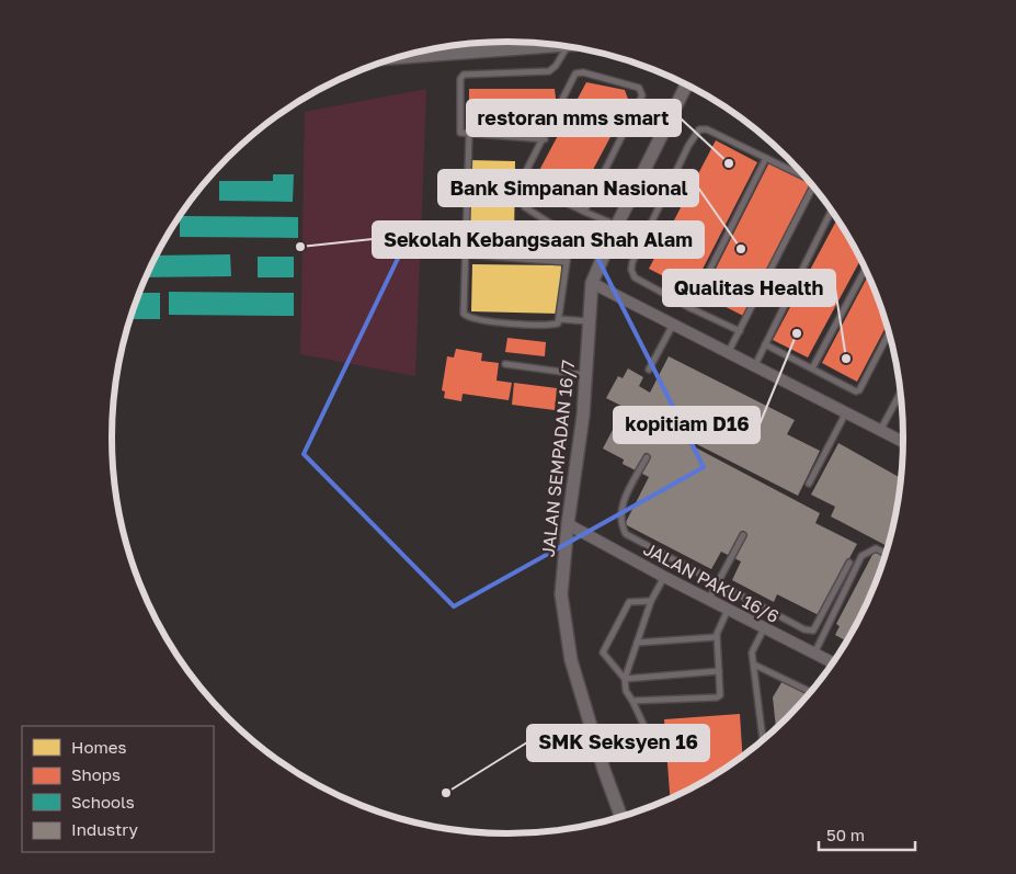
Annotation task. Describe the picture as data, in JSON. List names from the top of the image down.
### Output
{
  "streets": {
    "street": ["JALAN SEMPADAN 16/7", "JALAN PAKU 16/6"]
  },
  "crossings": [
    ["JALAN SEMPADAN 16/7", "JALAN PAKU 16/6"]
  ],
  "places": [
    "restoran mms smart",
    "Sekolah Kebangsaan Shah Alam",
    "Bank Simpanan Nasional",
    "kopitiam D16",
    "Qualitas Health",
    "SMK Seksyen 16"
  ],
  "legend": [
    "Homes",
    "Shops",
    "Schools",
    "Industry"
  ],
  "scale_bar": "50 m"
}
